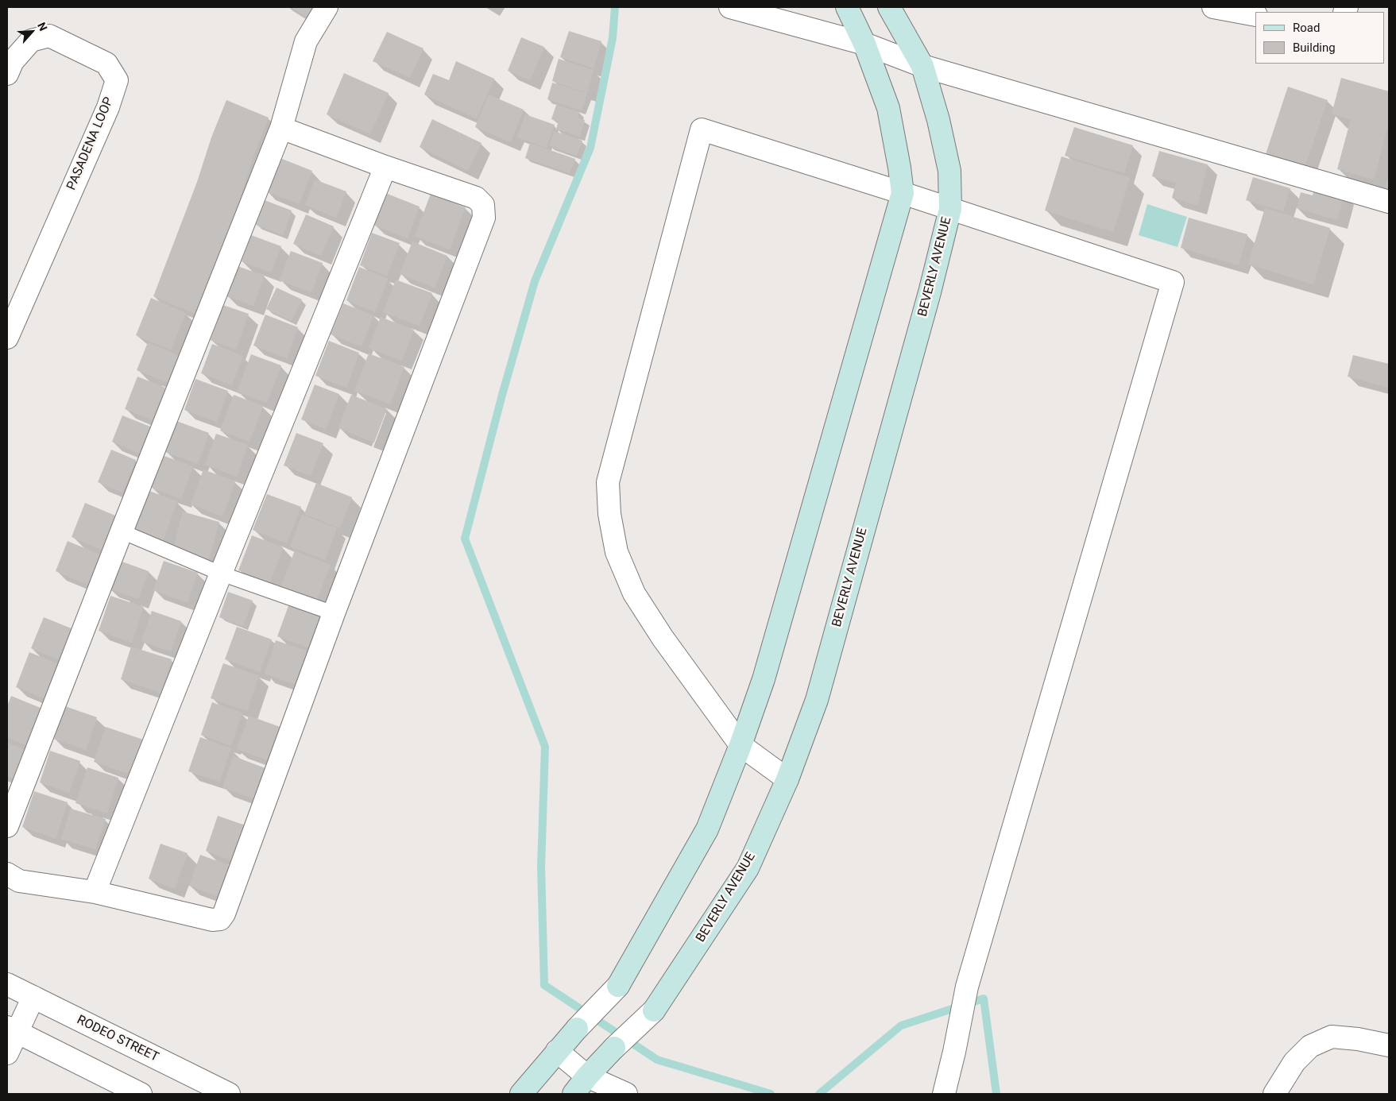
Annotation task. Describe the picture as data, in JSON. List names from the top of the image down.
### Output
{
  "streets": {
    "street": ["PASADENA LOOP", "BEVERLY AVENUE", "RODEO STREET"]
  },
  "legend": ["Road", "Building"],
  "north": "top right"
}
